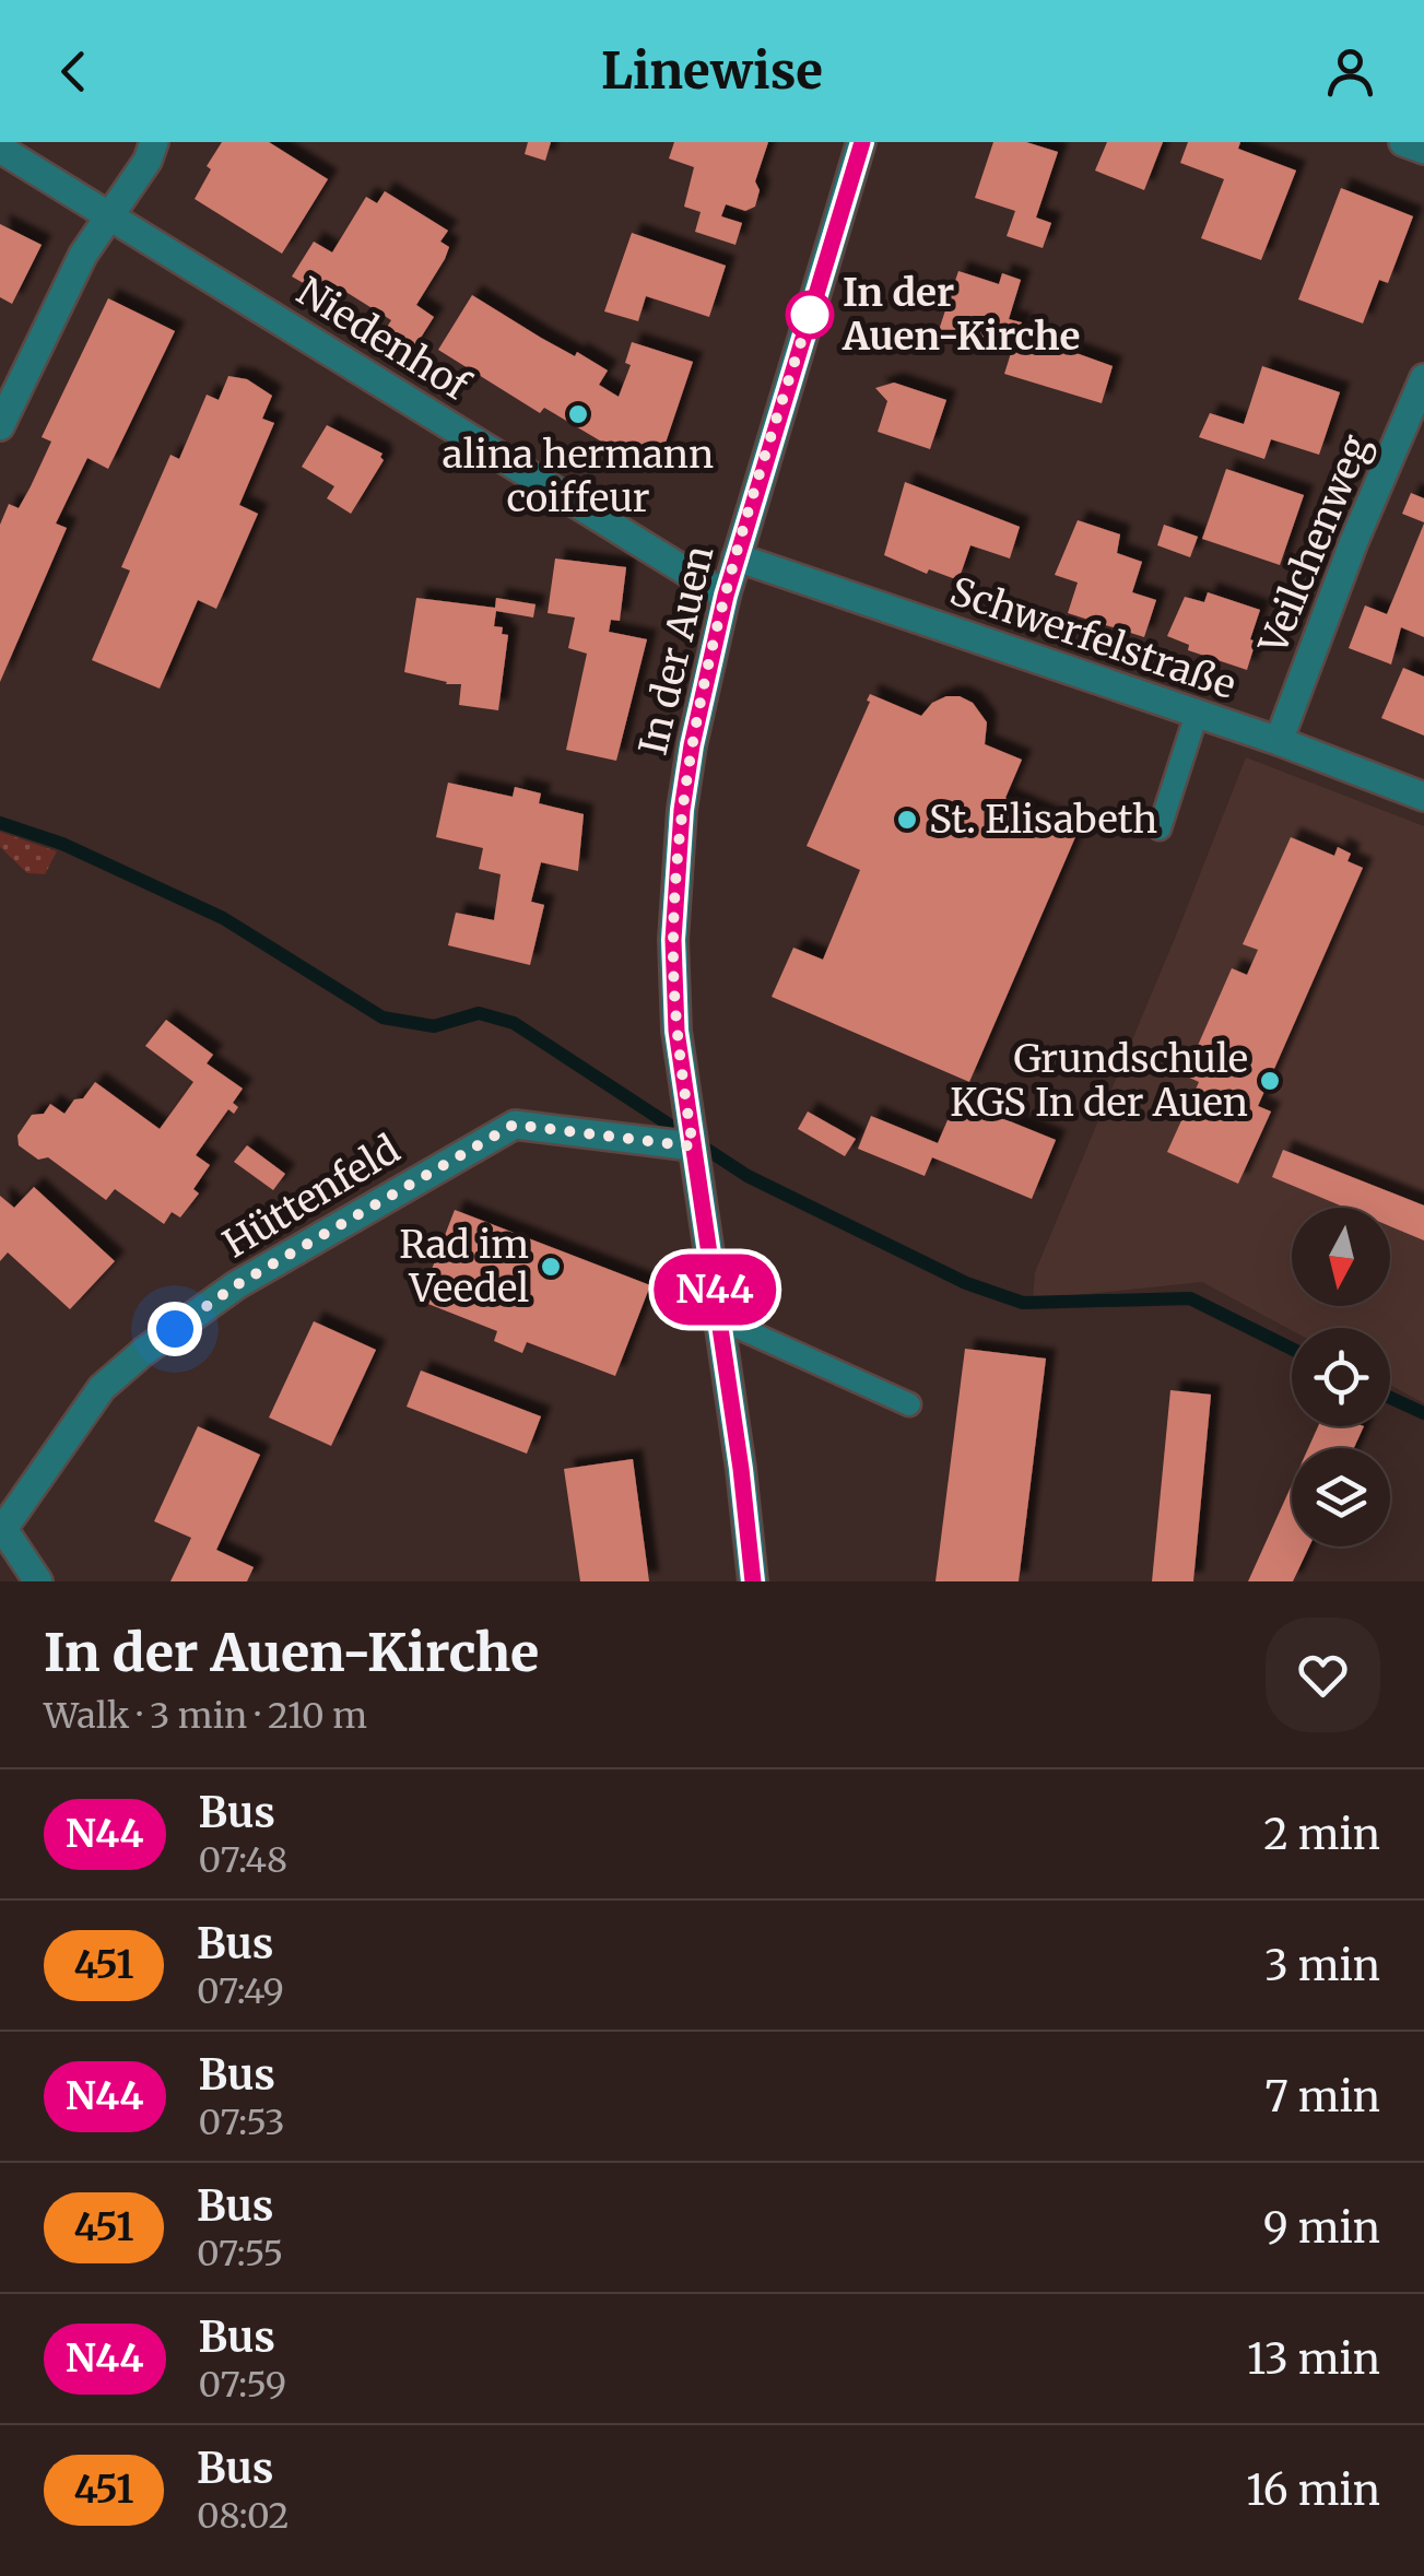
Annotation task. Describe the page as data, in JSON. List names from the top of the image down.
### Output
{
  "streets": {
    "street": [
      "Niedenhof",
      "Veilchenweg",
      "Schwerfelstraße",
      "In der Auen",
      "Hüttenfeld"
    ]
  },
  "crossings": [
    ["Niedenhof", "In der Auen"],
    ["Veilchenweg", "Schwerfelstraße"],
    ["Schwerfelstraße", "In der Auen"],
    ["In der Auen", "Hüttenfeld"]
  ],
  "places": [
    "In der Auen-Kirche",
    "alina hermann coiffeur",
    "St. Elisabeth",
    "Grundschule KGS In der Auen",
    "Rad im Veedel"
  ],
  "lines": ["bus line N44"],
  "north": "bottom",
  "page": {
    "header": "Linewise",
    "on_map": "N44",
    "heading": ["In der Auen-Kirche", "Walk · 3 min · 210 m"],
    "list": [
      {
        "mark": "N44",
        "name": "Bus",
        "note": "07:48",
        "value": "2 min"
      },
      {
        "mark": "451",
        "name": "Bus",
        "note": "07:49",
        "value": "3 min"
      },
      {
        "mark": "N44",
        "name": "Bus",
        "note": "07:53",
        "value": "7 min"
      },
      {
        "mark": "451",
        "name": "Bus",
        "note": "07:55",
        "value": "9 min"
      },
      {
        "mark": "N44",
        "name": "Bus",
        "note": "07:59",
        "value": "13 min"
      },
      {
        "mark": "451",
        "name": "Bus",
        "note": "08:02",
        "value": "16 min"
      }
    ]
  }
}
